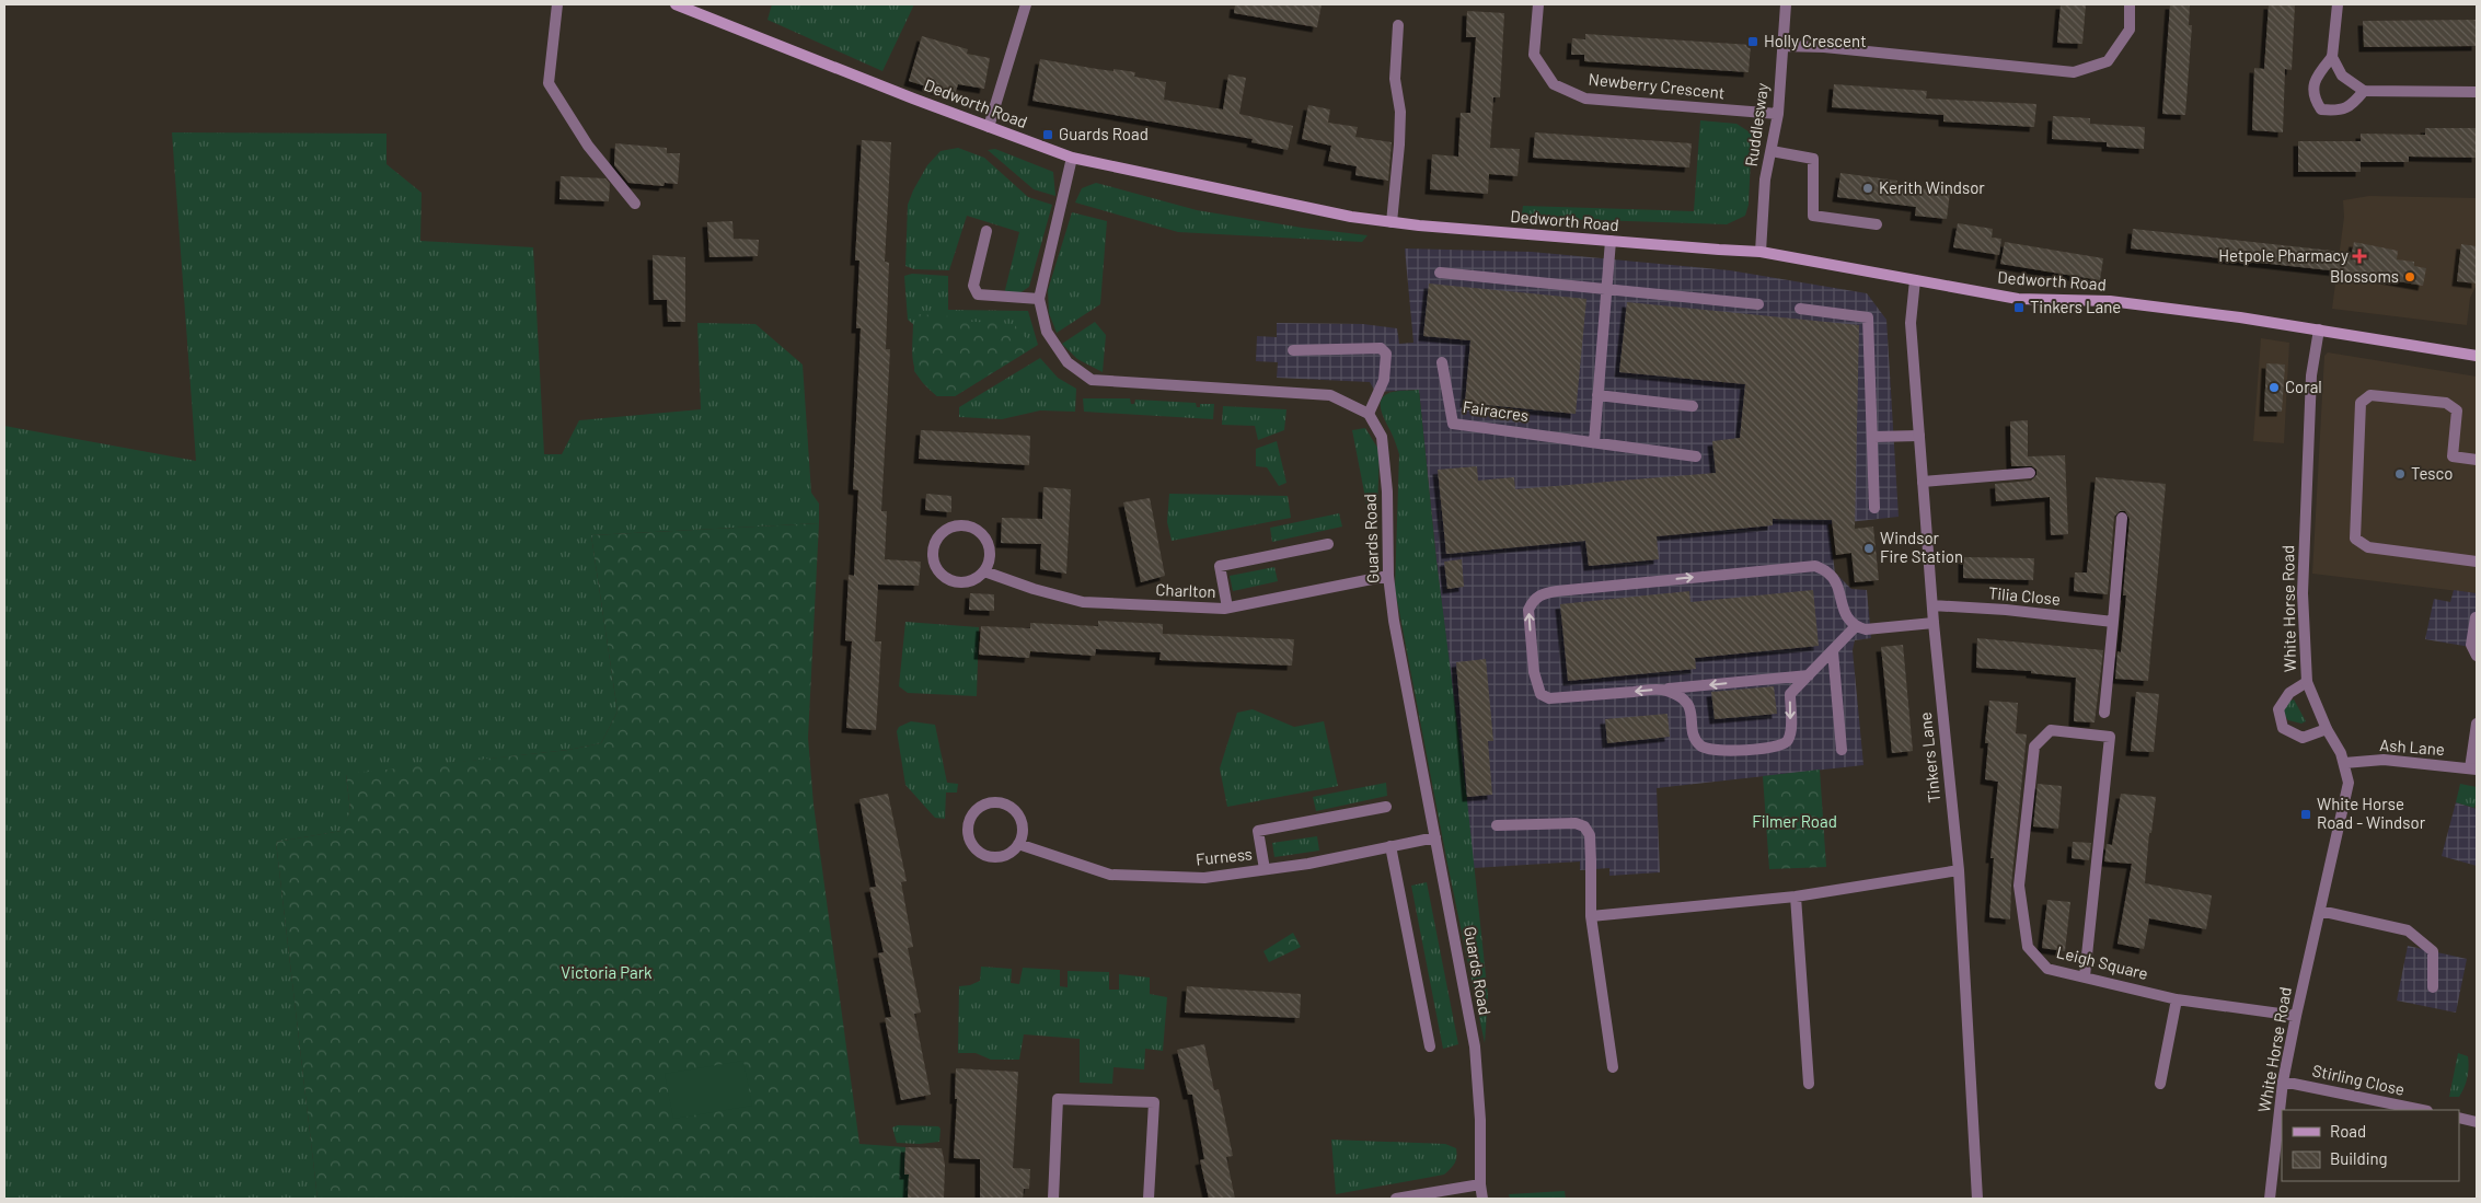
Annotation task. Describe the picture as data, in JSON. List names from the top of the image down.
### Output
{
  "streets": {
    "main road": ["Dedworth Road"],
    "street": [
      "Newberry Crescent",
      "Ruddlesway",
      "Fairacres",
      "Guards Road",
      "Charlton",
      "Tilia Close",
      "White Horse Road",
      "Ash Lane",
      "Tinkers Lane",
      "Furness",
      "Leigh Square",
      "Stirling Close"
    ]
  },
  "crossings": [
    ["Newberry Crescent", "Ruddlesway"],
    ["Dedworth Road", "Ruddlesway"],
    ["Dedworth Road", "White Horse Road"],
    ["Dedworth Road", "Tinkers Lane"],
    ["Guards Road", "Charlton"],
    ["Guards Road", "Furness"],
    ["Tilia Close", "Tinkers Lane"],
    ["White Horse Road", "Ash Lane"],
    ["White Horse Road", "Leigh Square"],
    ["White Horse Road", "Stirling Close"]
  ],
  "parks": ["Filmer Road", "Victoria Park"],
  "places": {
    "transit": [
      "Holly Crescent",
      "Guards Road",
      "Tinkers Lane",
      "White Horse Road - Windsor"
    ],
    "other": [
      "Kerith Windsor",
      "Blossoms",
      "Coral",
      "Tesco",
      "Windsor Fire Station"
    ],
    "health": ["Hetpole Pharmacy"]
  },
  "legend": ["Road", "Building"]
}
